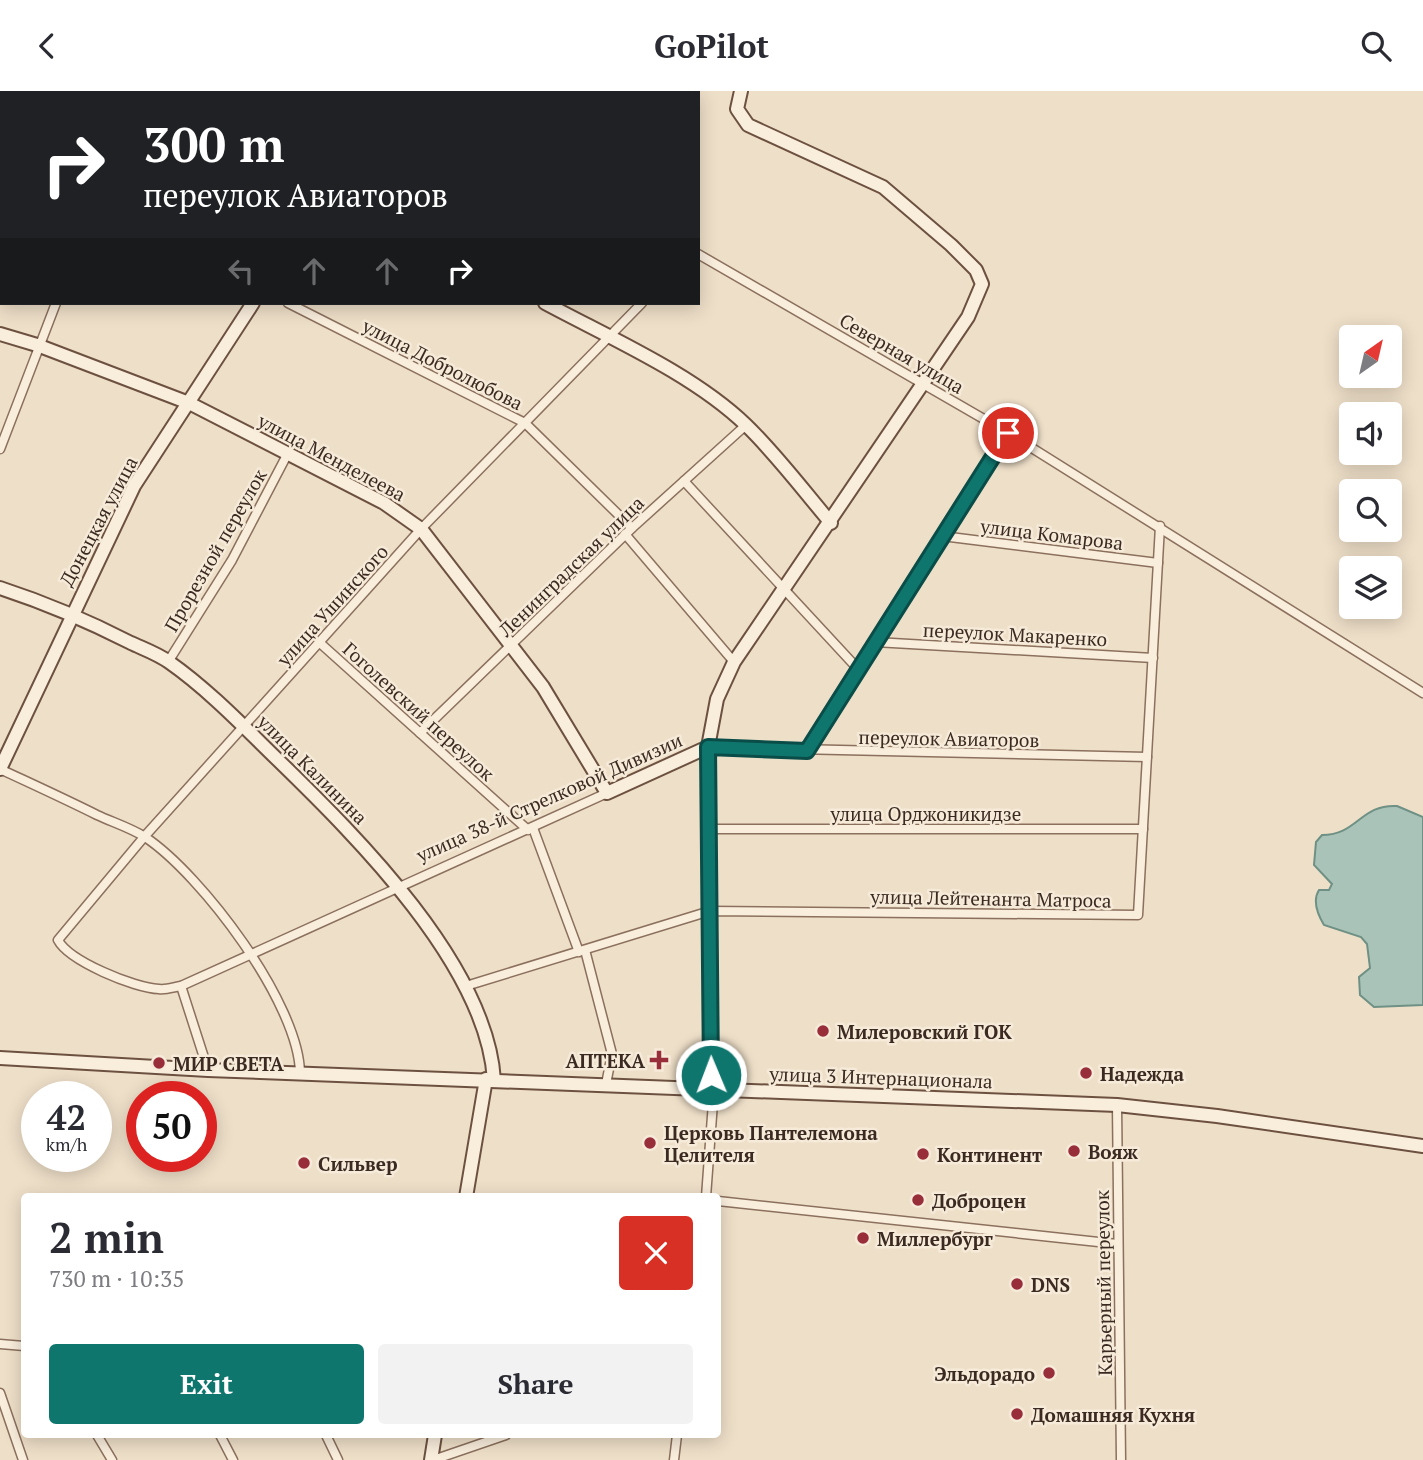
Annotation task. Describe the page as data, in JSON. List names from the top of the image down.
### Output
{
  "streets": {
    "street": [
      "Северная улица",
      "улица Добролюбова",
      "улица Менделеева",
      "Донецкая улица",
      "улица Комарова",
      "Прорезной переулок",
      "Ленинградская улица",
      "улица Ушинского",
      "переулок Макаренко",
      "Гоголевский переулок",
      "переулок Авиаторов",
      "улица Калинина",
      "улица 38-й Стрелковой Дивизии",
      "улица Орджоникидзе",
      "улица Лейтенанта Матроса",
      "улица 3 Интернационала",
      "Карьерный переулок"
    ]
  },
  "crossings": [
    ["Северная улица", "улица 38-й Стрелковой Дивизии"],
    ["Северная улица", "улица Лейтенанта Матроса"],
    ["улица Добролюбова", "Ленинградская улица"],
    ["улица Добролюбова", "улица Ушинского"],
    ["улица Добролюбова", "улица 38-й Стрелковой Дивизии"],
    ["улица Менделеева", "Донецкая улица"],
    ["улица Менделеева", "Прорезной переулок"],
    ["улица Менделеева", "Ленинградская улица"],
    ["улица Менделеева", "улица Ушинского"],
    ["улица Менделеева", "улица 38-й Стрелковой Дивизии"],
    ["Донецкая улица", "улица Калинина"],
    ["улица Комарова", "улица Лейтенанта Матроса"],
    ["Прорезной переулок", "улица Калинина"],
    ["Ленинградская улица", "Гоголевский переулок"],
    ["улица Ушинского", "Гоголевский переулок"],
    ["улица Ушинского", "улица Калинина"],
    ["улица Ушинского", "улица 38-й Стрелковой Дивизии"],
    ["переулок Макаренко", "улица Лейтенанта Матроса"],
    ["Гоголевский переулок", "улица 38-й Стрелковой Дивизии"],
    ["Гоголевский переулок", "улица Лейтенанта Матроса"],
    ["Гоголевский переулок", "улица 3 Интернационала"],
    ["переулок Авиаторов", "улица 38-й Стрелковой Дивизии"],
    ["переулок Авиаторов", "улица Лейтенанта Матроса"],
    ["улица Калинина", "улица 38-й Стрелковой Дивизии"],
    ["улица Калинина", "улица Лейтенанта Матроса"],
    ["улица Калинина", "улица 3 Интернационала"],
    ["улица Орджоникидзе", "улица Лейтенанта Матроса"],
    ["улица 3 Интернационала", "Карьерный переулок"]
  ],
  "places": {
    "other": [
      "Милеровский ГОК",
      "МИР СВЕТА",
      "Надежда",
      "Церковь Пантелемона Целителя",
      "Вояж",
      "Континент",
      "Сильвер",
      "Доброцен",
      "Миллербург",
      "DNS",
      "Эльдорадо",
      "Домашняя Кухня"
    ],
    "health": ["АПТЕКА"]
  },
  "north": "top right",
  "page": {
    "header": "GoPilot",
    "turn": ["300 m", "переулок Авиаторов"],
    "speed": "42 km/h",
    "limit": "50",
    "heading": ["2 min", "730 m · 10:35"],
    "buttons": ["Exit", "Share"]
  }
}
